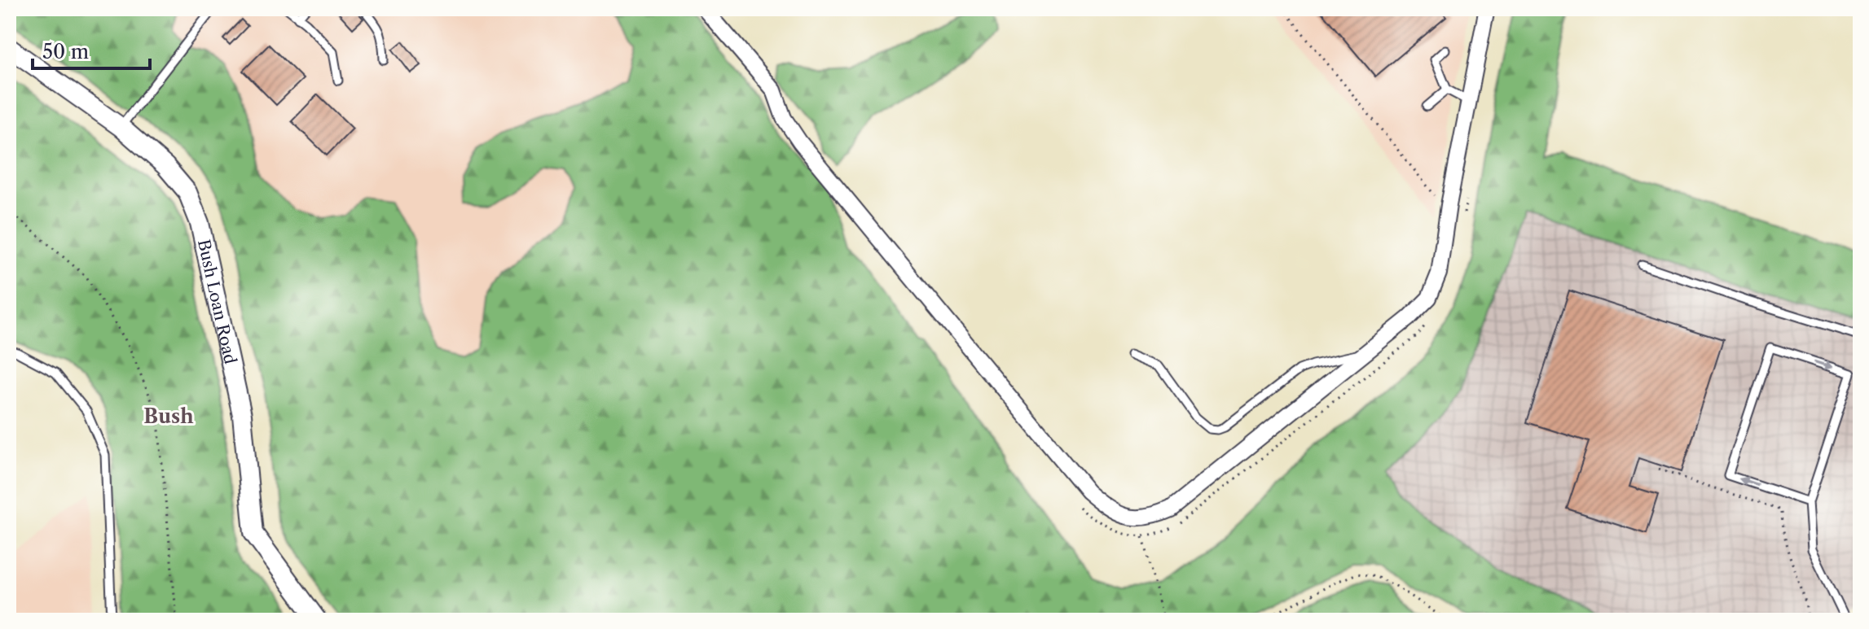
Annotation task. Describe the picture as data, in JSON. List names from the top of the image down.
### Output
{
  "streets": {
    "street": ["Bush Loan Road"]
  },
  "districts": ["Bush"],
  "scale_bar": "50 m"
}
